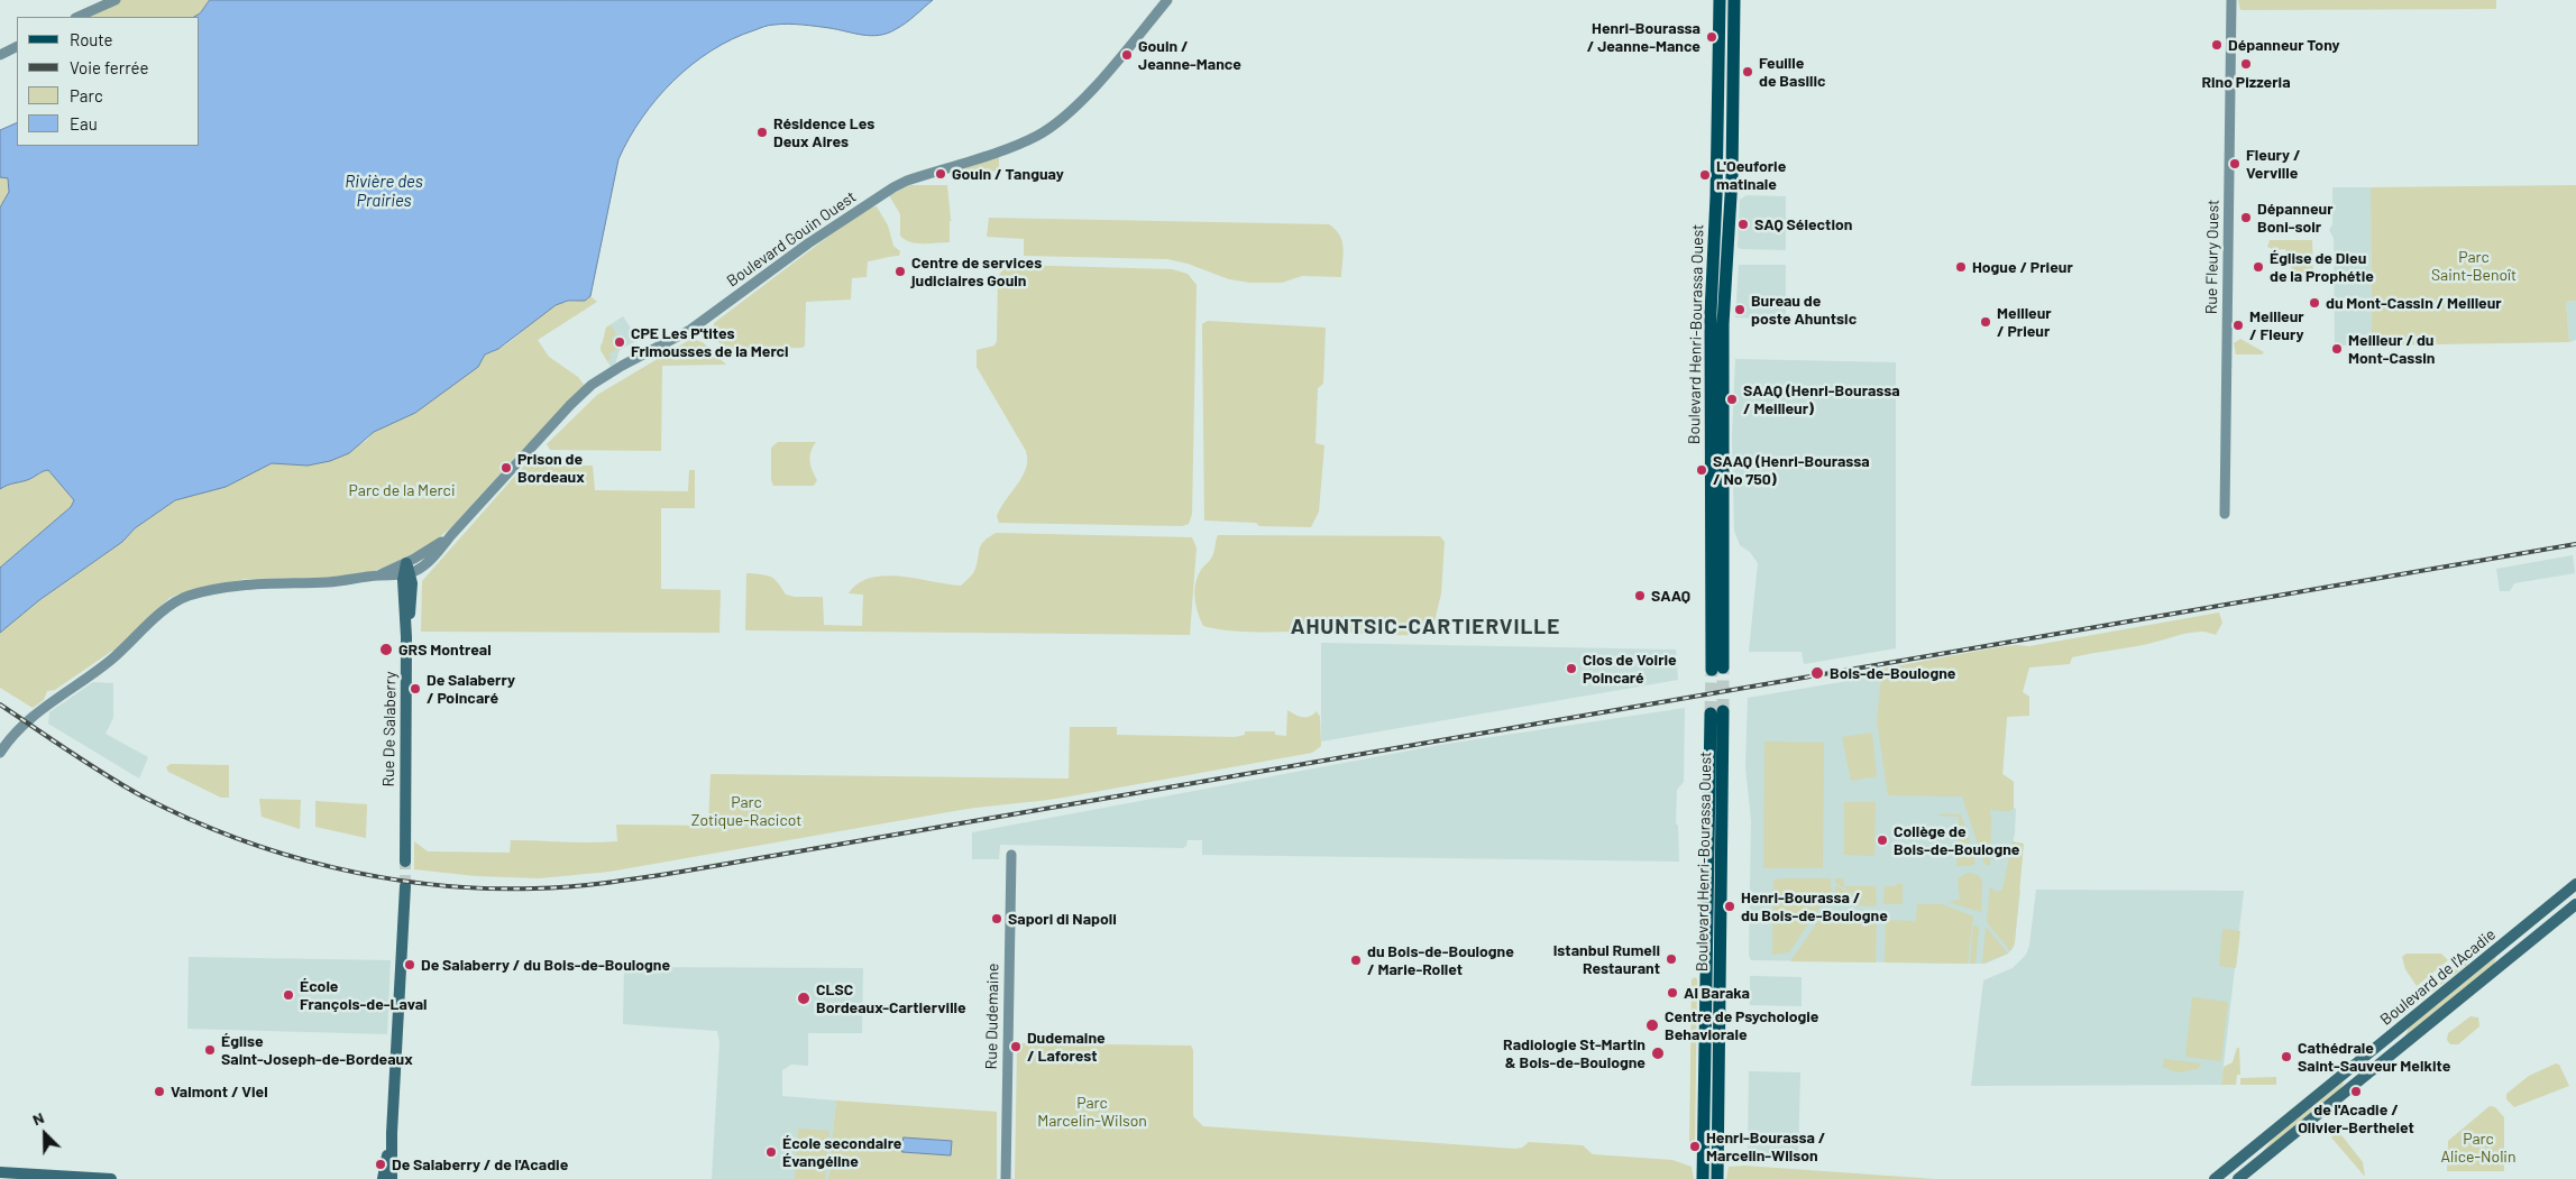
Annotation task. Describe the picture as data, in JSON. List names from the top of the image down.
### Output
{
  "streets": {
    "main road": ["Boulevard Henri-Bourassa Ouest", "Rue De Salaberry", "Boulevard de l'Acadie"],
    "street": ["Boulevard Gouin Ouest", "Rue Fleury Ouest", "Rue Dudemaine"]
  },
  "crossings": [
    ["Boulevard Gouin Ouest", "Rue De Salaberry"]
  ],
  "districts": ["AHUNTSIC-CARTIERVILLE"],
  "water": ["Rivière des Prairies"],
  "parks": [
    "Parc Saint-Benoît",
    "Parc de la Merci",
    "Parc Zotique-Racicot",
    "Parc Marcelin-Wilson",
    "Parc Alice-Nolin"
  ],
  "places": [
    "Henri-Bourassa / Jeanne-Mance",
    "Dépanneur Tony",
    "Gouin / Jeanne-Mance",
    "Rino Pizzeria",
    "Feuille de Basilic",
    "Résidence Les Deux Aires",
    "Fleury / Verville",
    "Gouin / Tanguay",
    "L'Oeuforie matinale",
    "Dépanneur Boni-soir",
    "SAQ Sélection",
    "Hogue / Prieur",
    "Église de Dieu de la Prophétie",
    "Centre de services judiciaires Gouin",
    "du Mont-Cassin / Meilleur",
    "Bureau de poste Ahuntsic",
    "Meilleur / Prieur",
    "Meilleur / Fleury",
    "CPE Les P'tites Frimousses de la Merci",
    "Meilleur / du Mont-Cassin",
    "SAAQ (Henri-Bourassa / Meilleur)",
    "Prison de Bordeaux",
    "SAAQ (Henri-Bourassa / No 750)",
    "SAAQ",
    "GRS Montreal",
    "Clos de Voirie Poincaré",
    "Bois-de-Boulogne",
    "De Salaberry / Poincaré",
    "Collège de Bois-de-Boulogne",
    "Henri-Bourassa / du Bois-de-Boulogne",
    "Sapori di Napoli",
    "Istanbul Rumeli Restaurant",
    "du Bois-de-Boulogne / Marie-Rollet",
    "De Salaberry / du Bois-de-Boulogne",
    "Al Baraka",
    "École François-de-Laval",
    "CLSC Bordeaux-Cartierville",
    "Centre de Psychologie Behaviorale",
    "Dudemaine / Laforest",
    "Église Saint-Joseph-de-Bordeaux",
    "Radiologie St-Martin & Bois-de-Boulogne",
    "Cathédrale Saint-Sauveur Melkite",
    "Valmont / Viel",
    "de l'Acadie / Olivier-Berthelet",
    "Henri-Bourassa / Marcelin-Wilson",
    "École secondaire Évangéline",
    "De Salaberry / de l'Acadie"
  ],
  "legend": [
    "Route",
    "Voie ferrée",
    "Parc",
    "Eau"
  ],
  "north": "top left"
}
